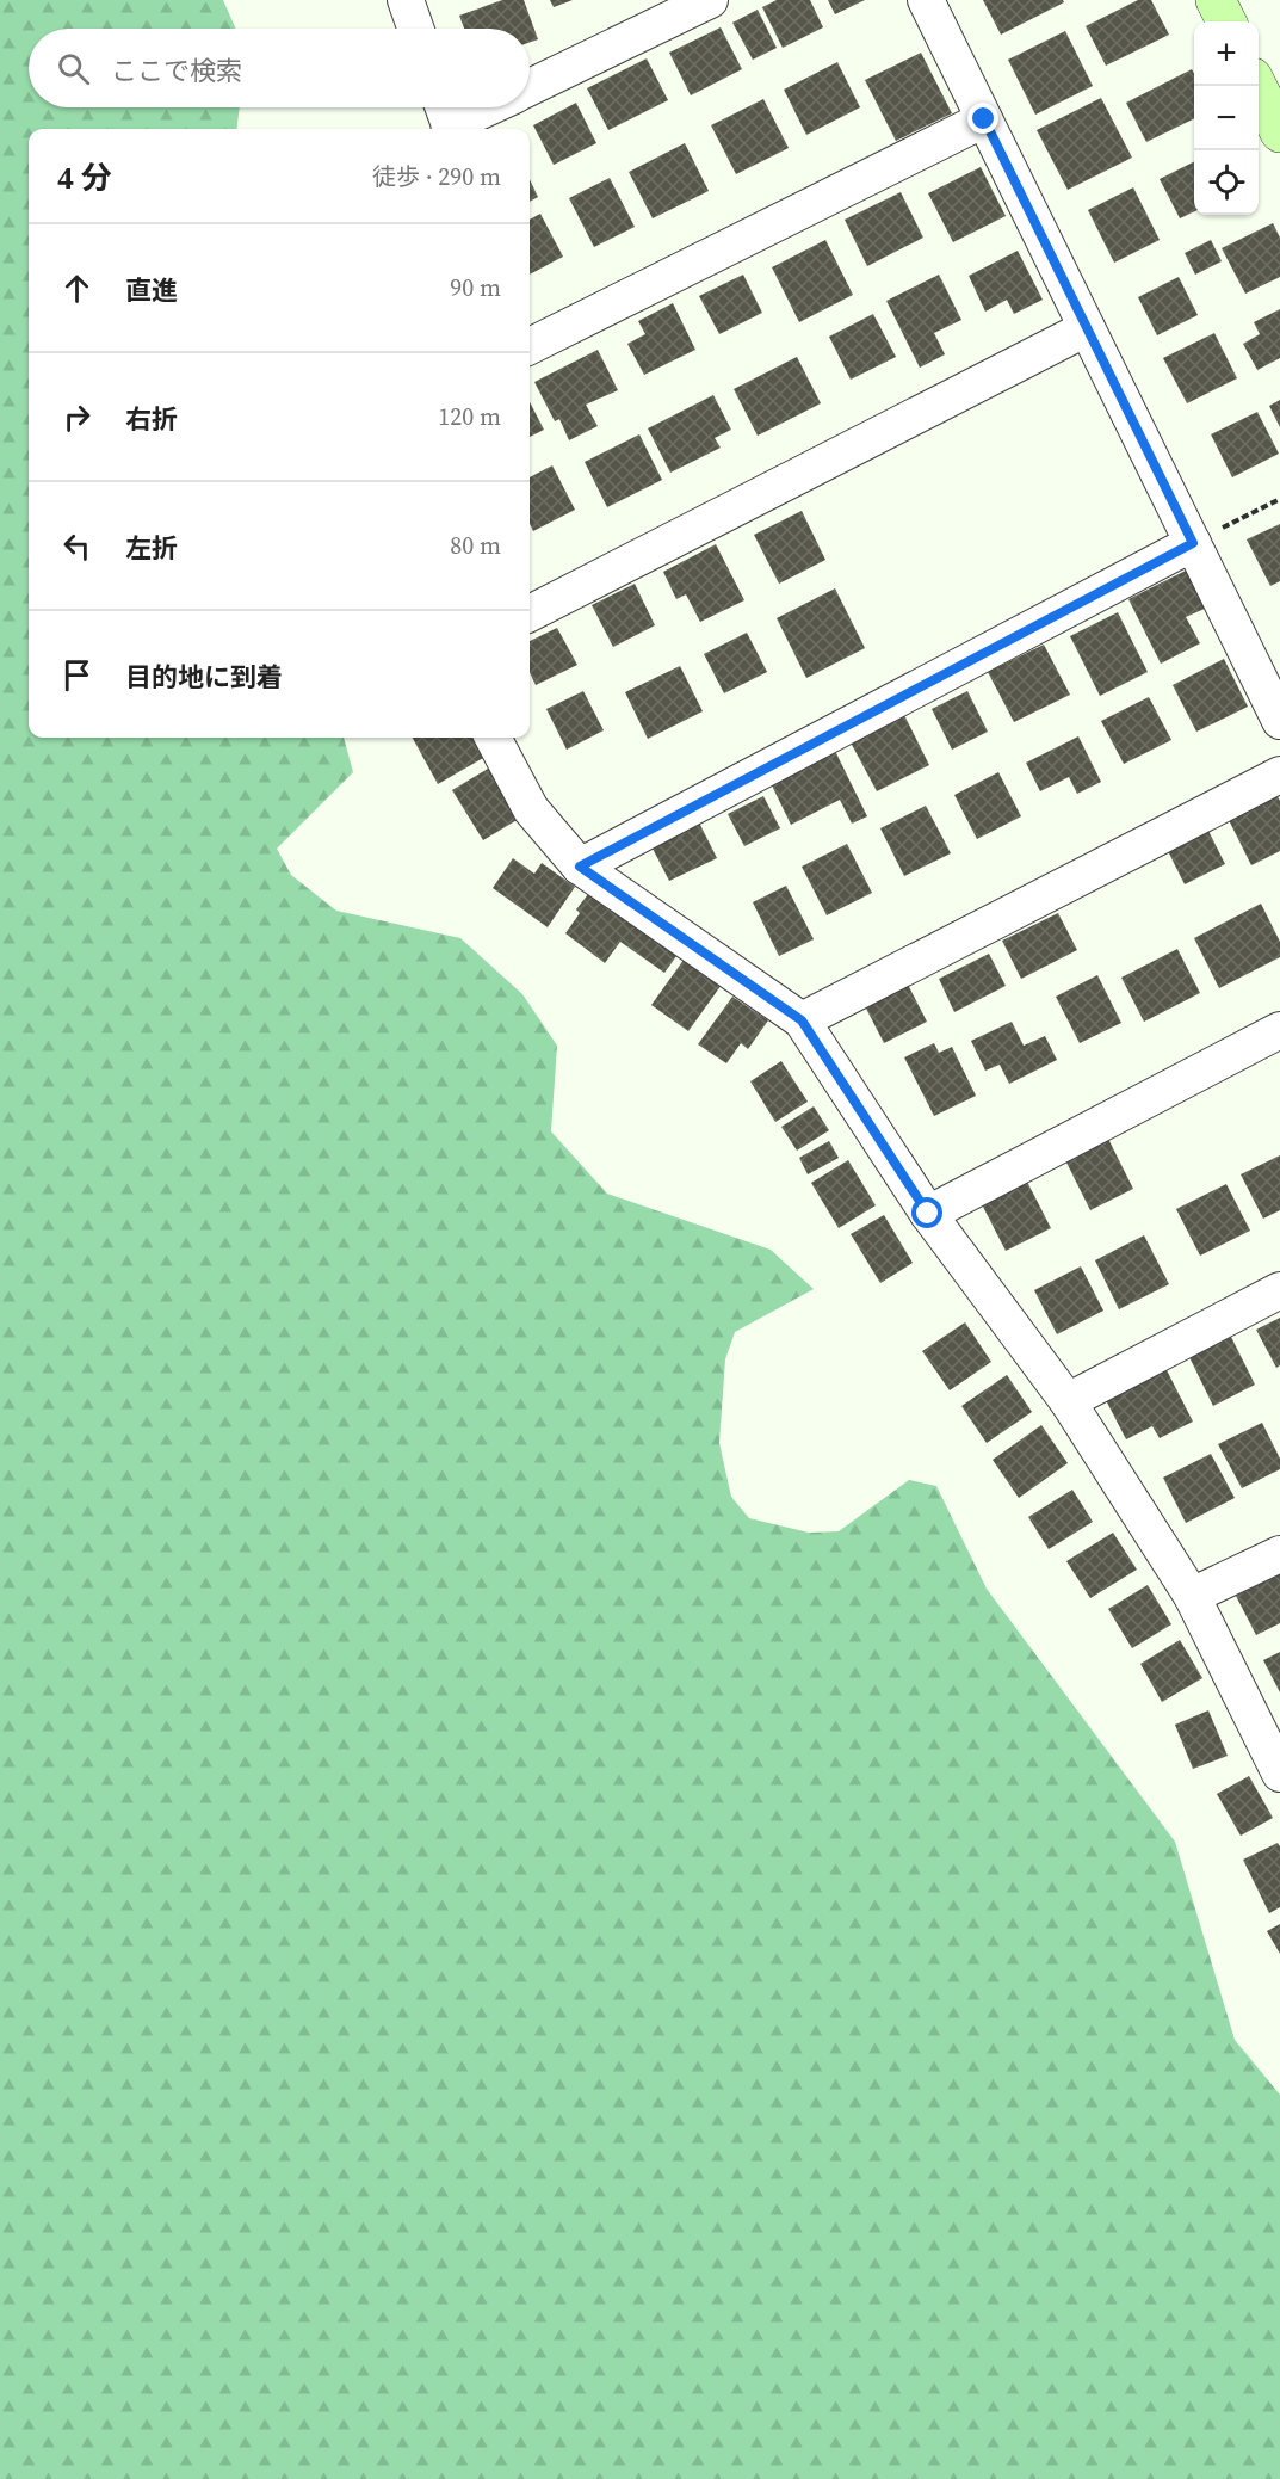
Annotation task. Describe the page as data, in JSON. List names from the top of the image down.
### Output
{
  "page": {
    "map_buttons": ["+", "−"],
    "search": "ここで検索",
    "heading": ["4 分", "徒歩 · 290 m"],
    "list": [
      ["直進", "90 m"],
      ["右折", "120 m"],
      ["左折", "80 m"],
      "目的地に到着"
    ]
  }
}
